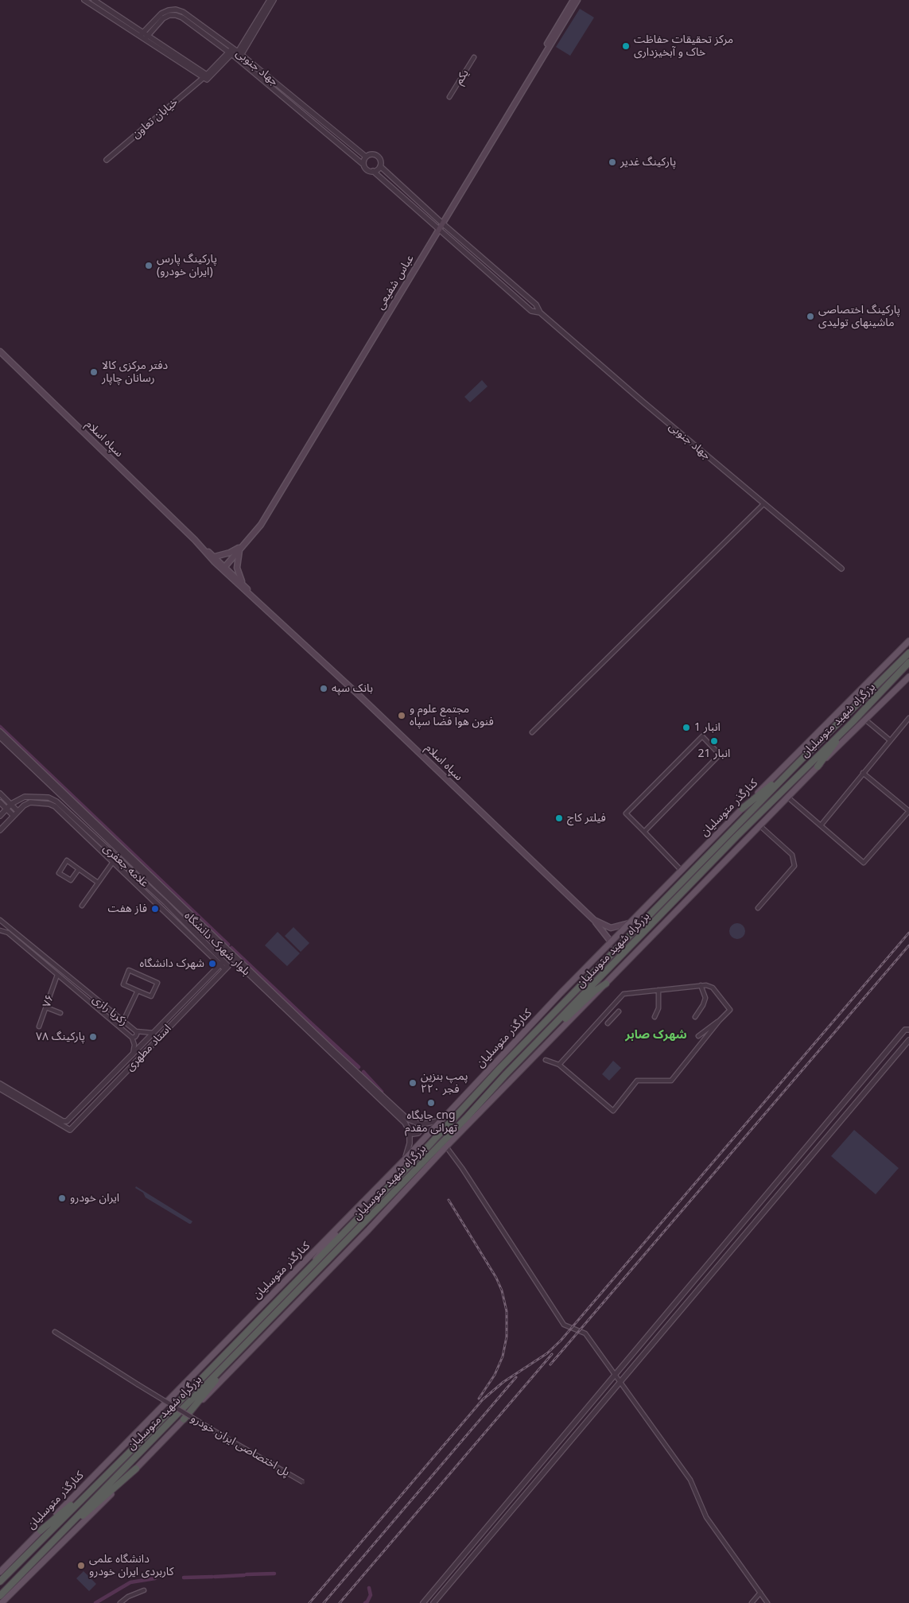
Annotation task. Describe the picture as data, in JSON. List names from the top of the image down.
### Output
{
  "streets": {
    "highway": ["بزرگراه شهید متوسلیان"],
    "main road": ["عباس شفیعی", "سپاه اسلام", "کنارگذر متوسلیان"],
    "street": [
      "جهاد جنوبی",
      "یکم",
      "خیابان تعاون",
      "علامه جعفری",
      "بلوار شهرک دانشگاه",
      "۷۶",
      "زکریا رازی",
      "استاد مطهری",
      "پل اختصاصی ایران خودرو"
    ]
  },
  "crossings": [
    ["جهاد جنوبی", "خیابان تعاون"],
    ["جهاد جنوبی", "عباس شفیعی"],
    ["عباس شفیعی", "سپاه اسلام"],
    ["سپاه اسلام", "کنارگذر متوسلیان"],
    ["علامه جعفری", "استاد مطهری"],
    ["۷۶", "زکریا رازی"]
  ],
  "districts": ["شهرک صابر"],
  "places": [
    "مرکز تحقیقات حفاظت خاک و آبخیزداری",
    "پارکینگ غدیر",
    "پارکینگ پارس (ایران خودرو)",
    "پارکینگ اختصاصی ماشینهای تولیدی",
    "دفتر مرکزی کالا رسانان چاپار",
    "بانک سپه",
    "مجتمع علوم و فنون هوا فضا سپاه",
    "انبار 1",
    "انبار 21",
    "فیلتر کاج",
    "فاز هفت",
    "شهرک دانشگاه",
    "پارکینگ ۷۸",
    "پمپ بنزین ۲۲۰ فجر",
    "جایگاه cng تهرانی مقدم",
    "ایران خودرو",
    "دانشگاه علمی کاربردی ایران خودرو"
  ]
}
